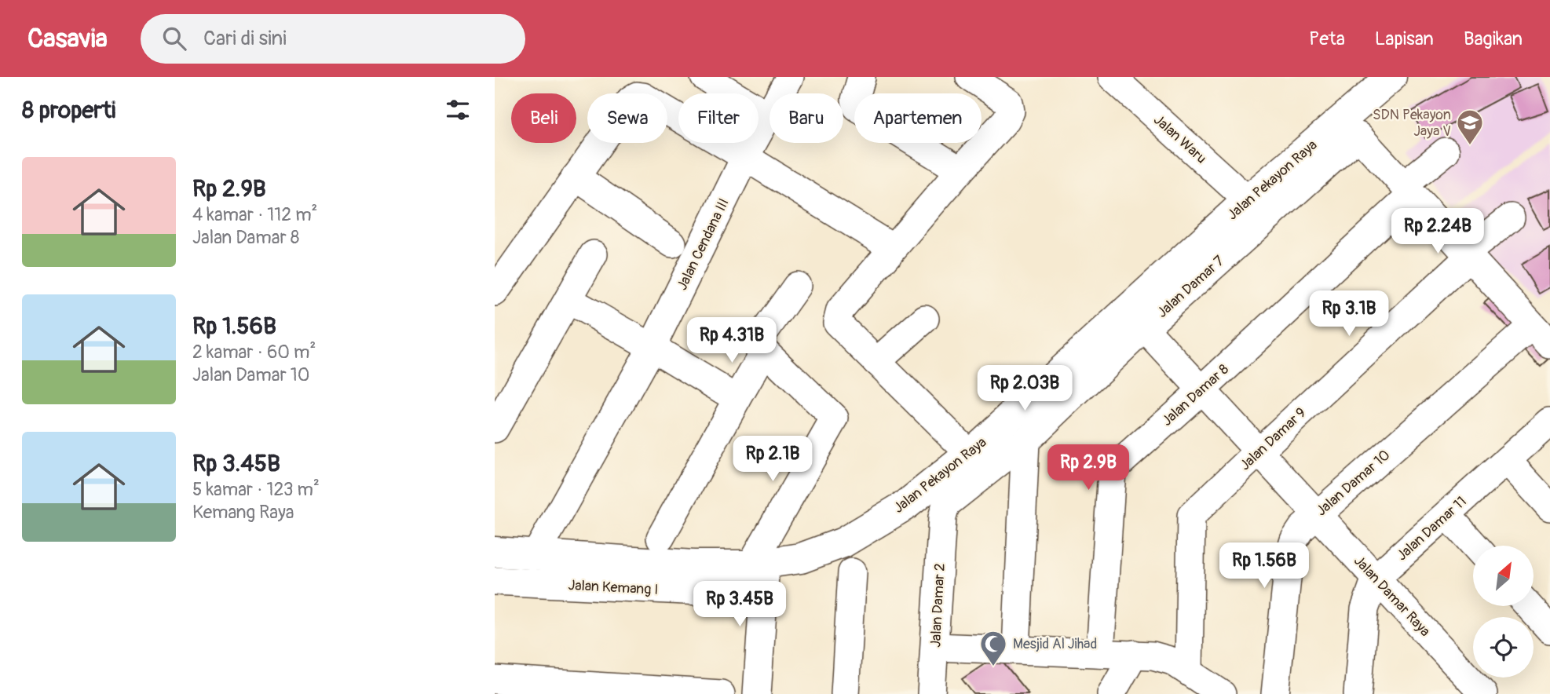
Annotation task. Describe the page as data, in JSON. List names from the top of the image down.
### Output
{
  "streets": {
    "main road": ["Jalan Pekayon Raya"],
    "street": [
      "Jalan Waru",
      "Jalan Cendana III",
      "Jalan Damar 7",
      "Jalan Damar 8",
      "Jalan Damar 9",
      "Jalan Damar 10",
      "Jalan Damar 11",
      "Jalan Kemang I",
      "Jalan Damar Raya",
      "Jalan Damar 2"
    ]
  },
  "crossings": [
    ["Jalan Waru", "Jalan Pekayon Raya"],
    ["Jalan Pekayon Raya", "Jalan Cendana III"],
    ["Jalan Pekayon Raya", "Jalan Damar 7"],
    ["Jalan Pekayon Raya", "Jalan Damar Raya"],
    ["Jalan Damar 7", "Jalan Damar 8"],
    ["Jalan Damar 7", "Jalan Damar Raya"],
    ["Jalan Damar 7", "Jalan Damar 2"],
    ["Jalan Damar 8", "Jalan Damar Raya"],
    ["Jalan Damar 9", "Jalan Damar Raya"],
    ["Jalan Damar 10", "Jalan Damar Raya"],
    ["Jalan Damar 11", "Jalan Damar Raya"]
  ],
  "places": {
    "school or university": ["SDN Pekayon Jaya V"],
    "mosque": ["Mesjid Al Jihad"]
  },
  "north": "top right",
  "page": {
    "header": "Casavia",
    "search": "Cari di sini",
    "nav": ["Peta", "Lapisan", "Bagikan"],
    "heading": "8 properti",
    "chip": [
      "Beli",
      "Sewa",
      "Filter",
      "Baru",
      "Apartemen"
    ],
    "list": [
      {
        "name": "Rp 2.9B",
        "note": "4 kamar · 112 m² · Jalan Damar 8"
      },
      {
        "name": "Rp 1.56B",
        "note": "2 kamar · 60 m² · Jalan Damar 10"
      },
      {
        "name": "Rp 3.45B",
        "note": "5 kamar · 123 m² · Kemang Raya"
      }
    ],
    "price": [
      "Rp 2.24B",
      "Rp 3.1B",
      "Rp 4.31B",
      "Rp 2.03B",
      "Rp 2.1B",
      "Rp 2.9B",
      "Rp 1.56B",
      "Rp 3.45B"
    ]
  }
}
